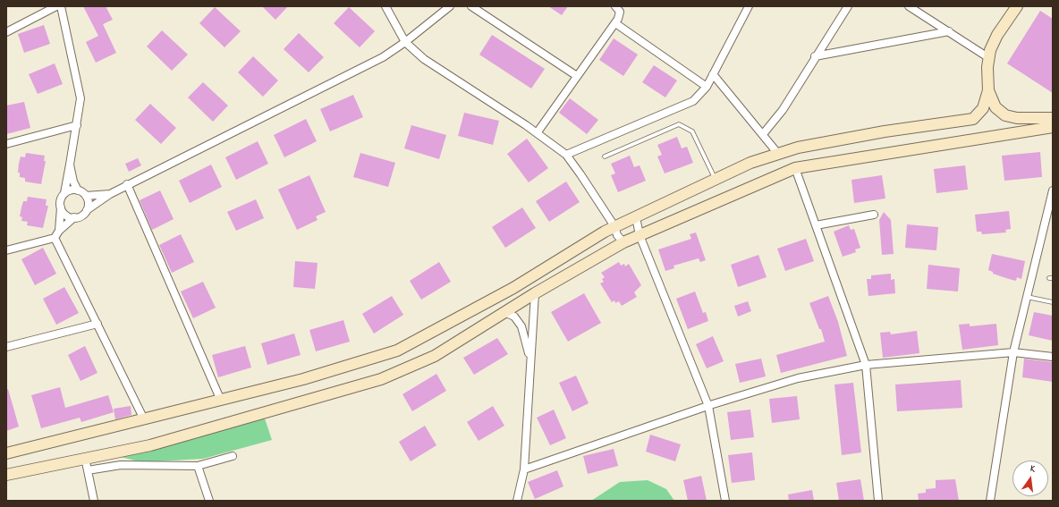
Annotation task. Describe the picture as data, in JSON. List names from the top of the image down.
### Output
{
  "north": "top"
}
